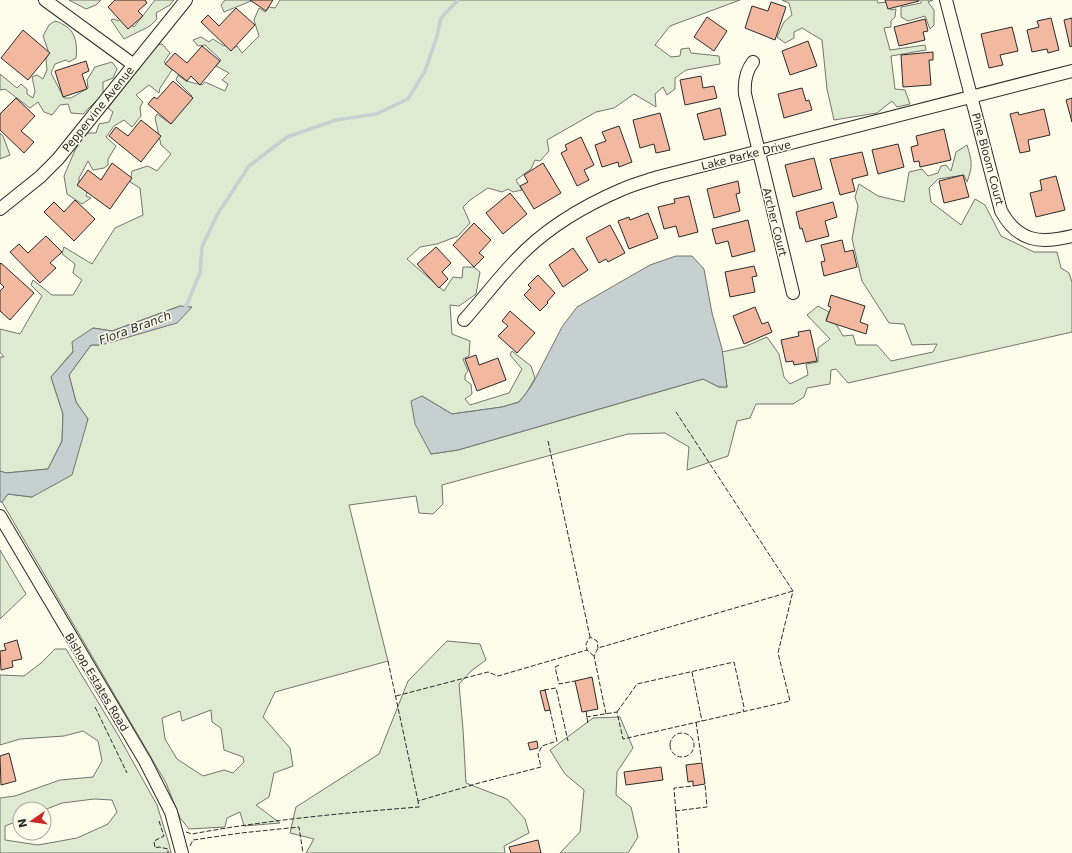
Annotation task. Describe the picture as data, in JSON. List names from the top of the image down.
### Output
{
  "streets": {
    "street": [
      "Peppervine Avenue",
      "Lake Parke Drive",
      "Pine Bloom Court",
      "Archer Court",
      "Bishop Estates Road"
    ]
  },
  "crossings": [
    ["Lake Parke Drive", "Pine Bloom Court"],
    ["Lake Parke Drive", "Archer Court"]
  ],
  "water": ["Flora Branch"],
  "north": "left"
}
